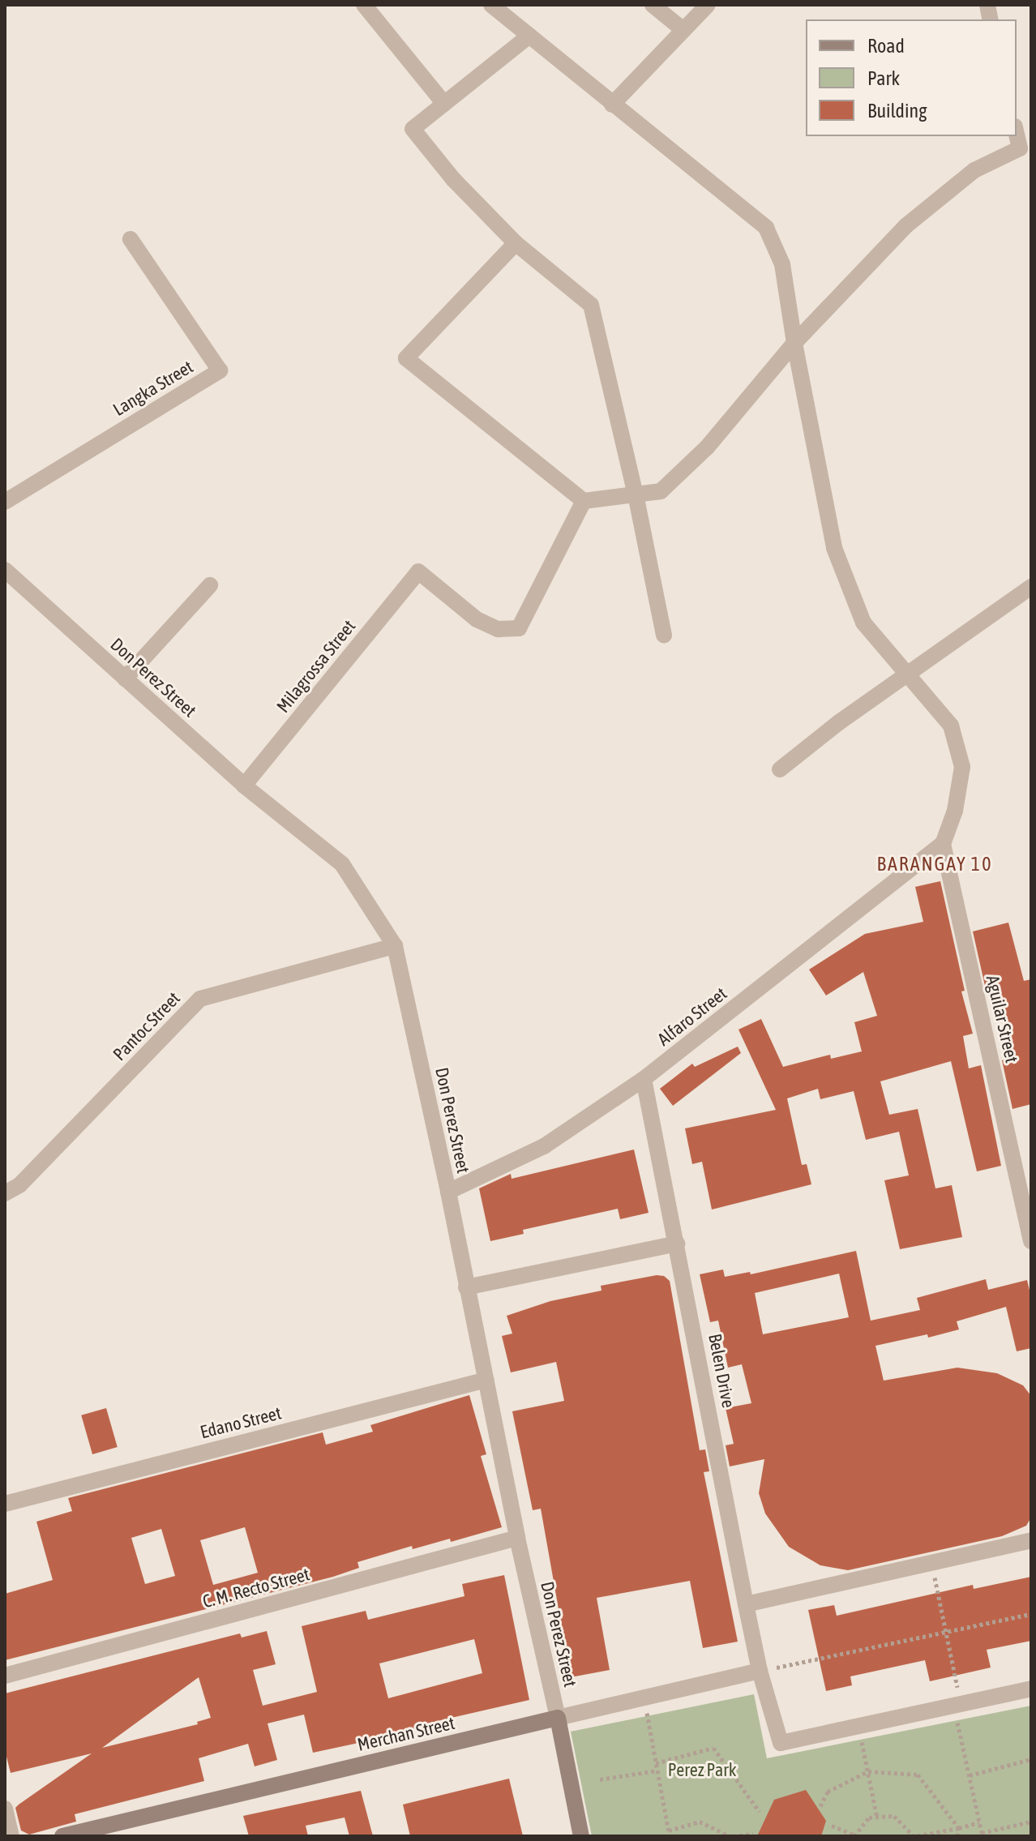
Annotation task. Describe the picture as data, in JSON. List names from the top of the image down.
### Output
{
  "streets": {
    "main road": ["Don Perez Street", "Merchan Street"],
    "street": [
      "Langka Street",
      "Milagrossa Street",
      "Alfaro Street",
      "Aguilar Street",
      "Pantoc Street",
      "Belen Drive",
      "Edano Street",
      "C. M. Recto Street"
    ]
  },
  "crossings": [
    ["Milagrossa Street", "Don Perez Street"],
    ["Don Perez Street", "Alfaro Street"],
    ["Don Perez Street", "Pantoc Street"],
    ["Don Perez Street", "Edano Street"],
    ["Don Perez Street", "C. M. Recto Street"],
    ["Don Perez Street", "Merchan Street"],
    ["Alfaro Street", "Aguilar Street"],
    ["Alfaro Street", "Belen Drive"],
    ["Belen Drive", "Merchan Street"]
  ],
  "districts": ["BARANGAY 10"],
  "parks": ["Perez Park"],
  "legend": ["Road", "Park", "Building"]
}
